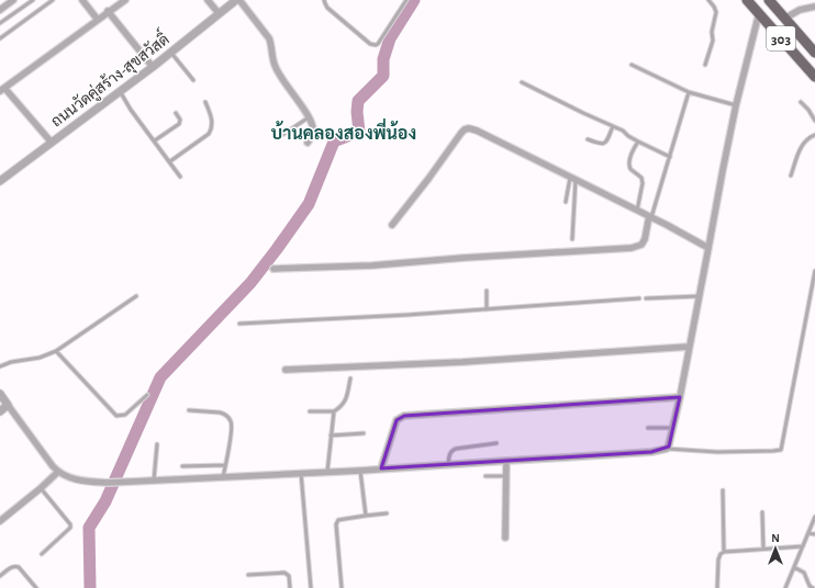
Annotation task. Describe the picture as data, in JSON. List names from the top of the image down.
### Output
{
  "streets": {
    "main road": ["303"],
    "street": ["ถนนวัดคู่สร้าง-สุขสวัสดิ์"]
  },
  "districts": ["บ้านคลองสองพี่น้อง"],
  "north": "top"
}
